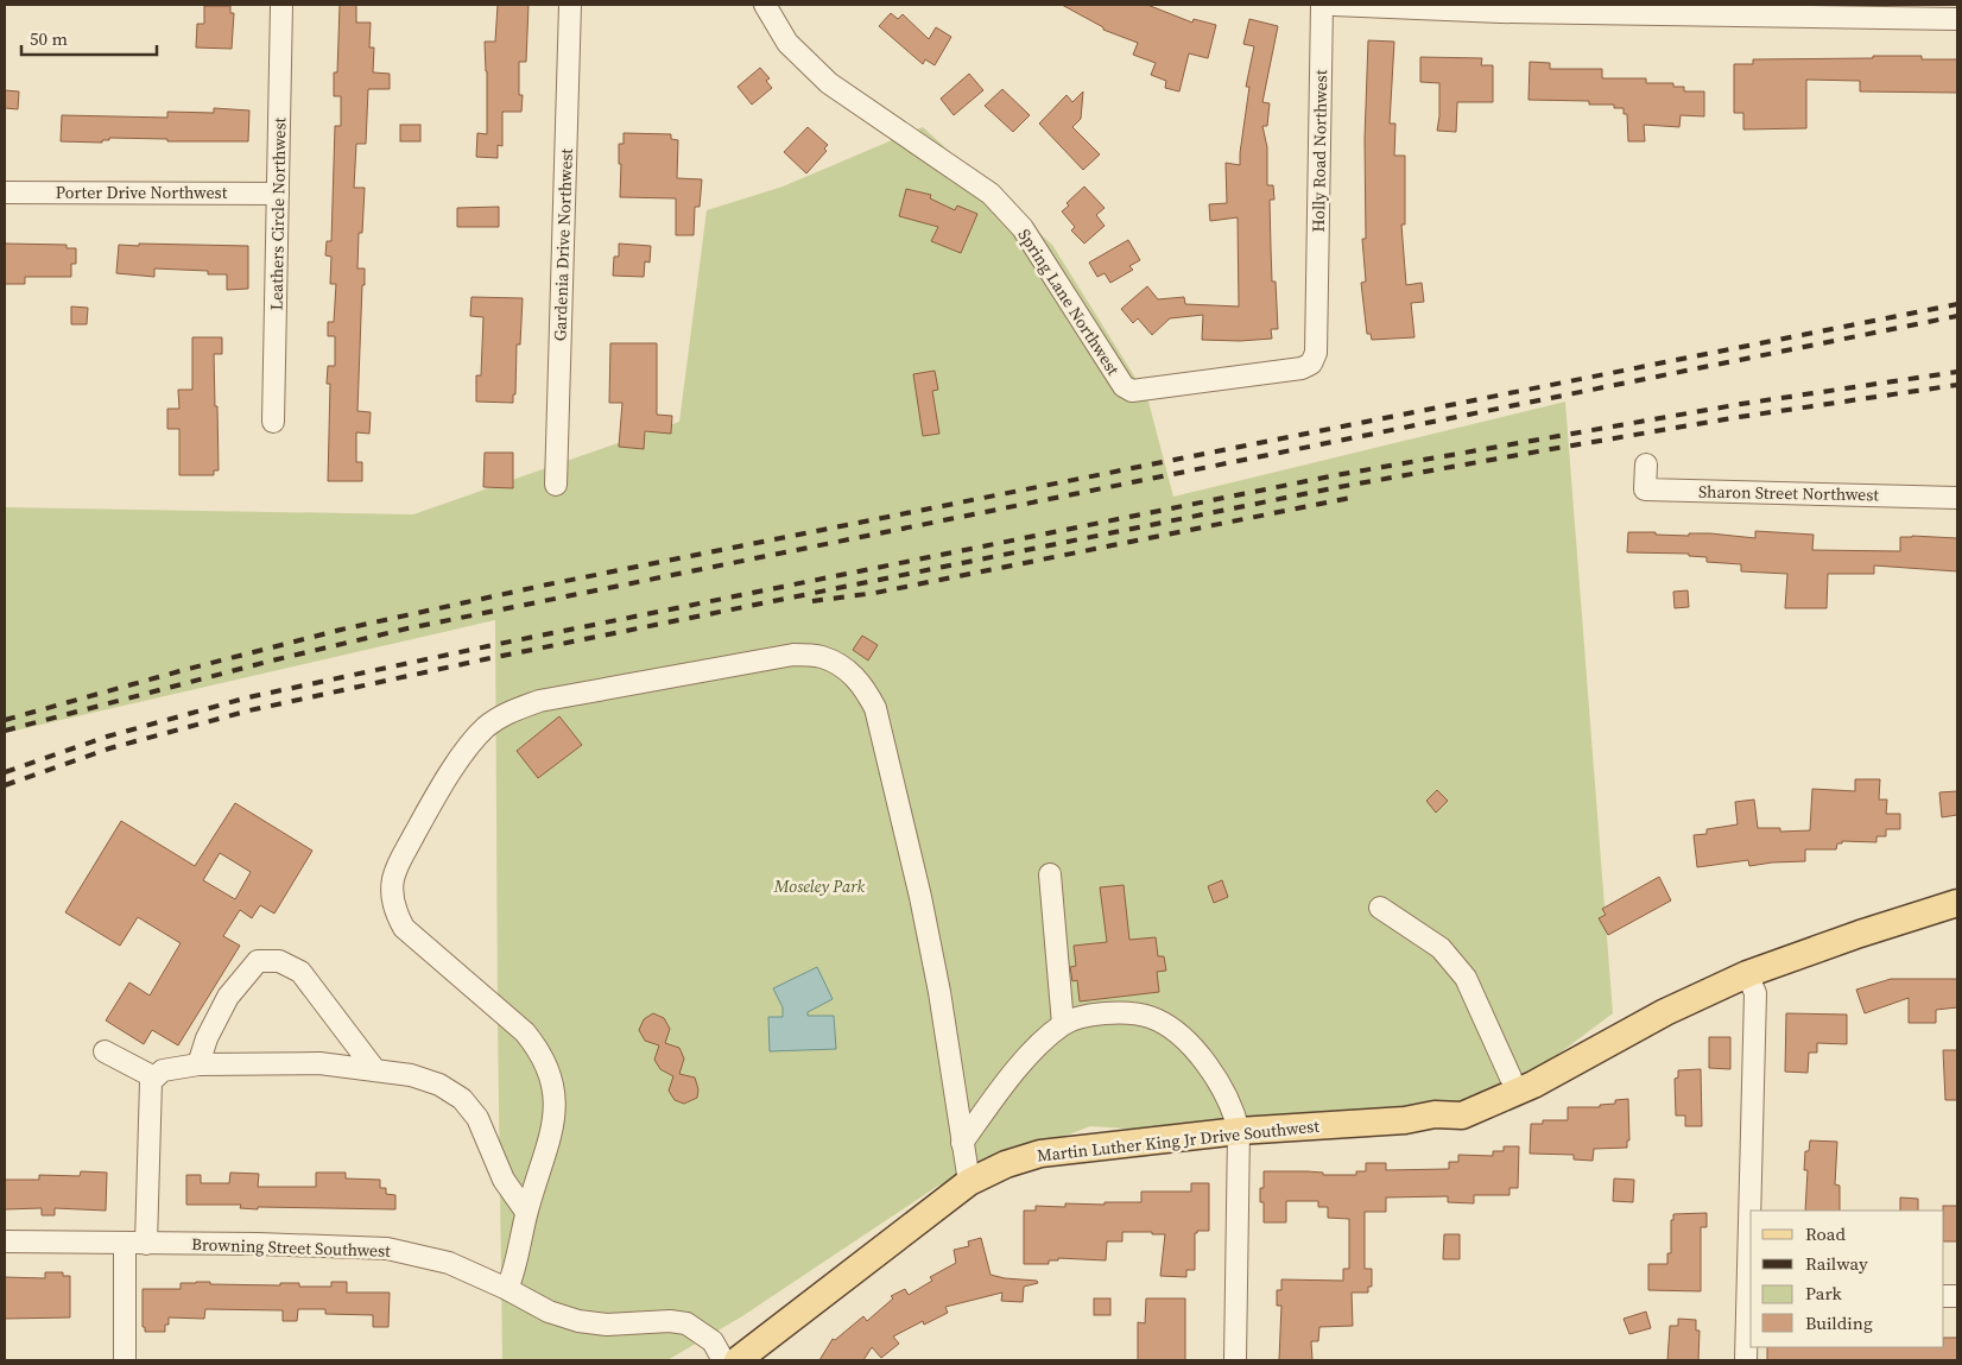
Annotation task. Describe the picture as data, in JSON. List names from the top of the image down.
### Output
{
  "streets": {
    "main road": ["Martin Luther King Jr Drive Southwest"],
    "street": [
      "Holly Road Northwest",
      "Porter Drive Northwest",
      "Leathers Circle Northwest",
      "Gardenia Drive Northwest",
      "Spring Lane Northwest",
      "Sharon Street Northwest",
      "Browning Street Southwest"
    ]
  },
  "crossings": [
    ["Holly Road Northwest", "Spring Lane Northwest"],
    ["Porter Drive Northwest", "Leathers Circle Northwest"]
  ],
  "parks": ["Moseley Park"],
  "legend": [
    "Road",
    "Railway",
    "Park",
    "Building"
  ],
  "scale_bar": "50 m"
}
